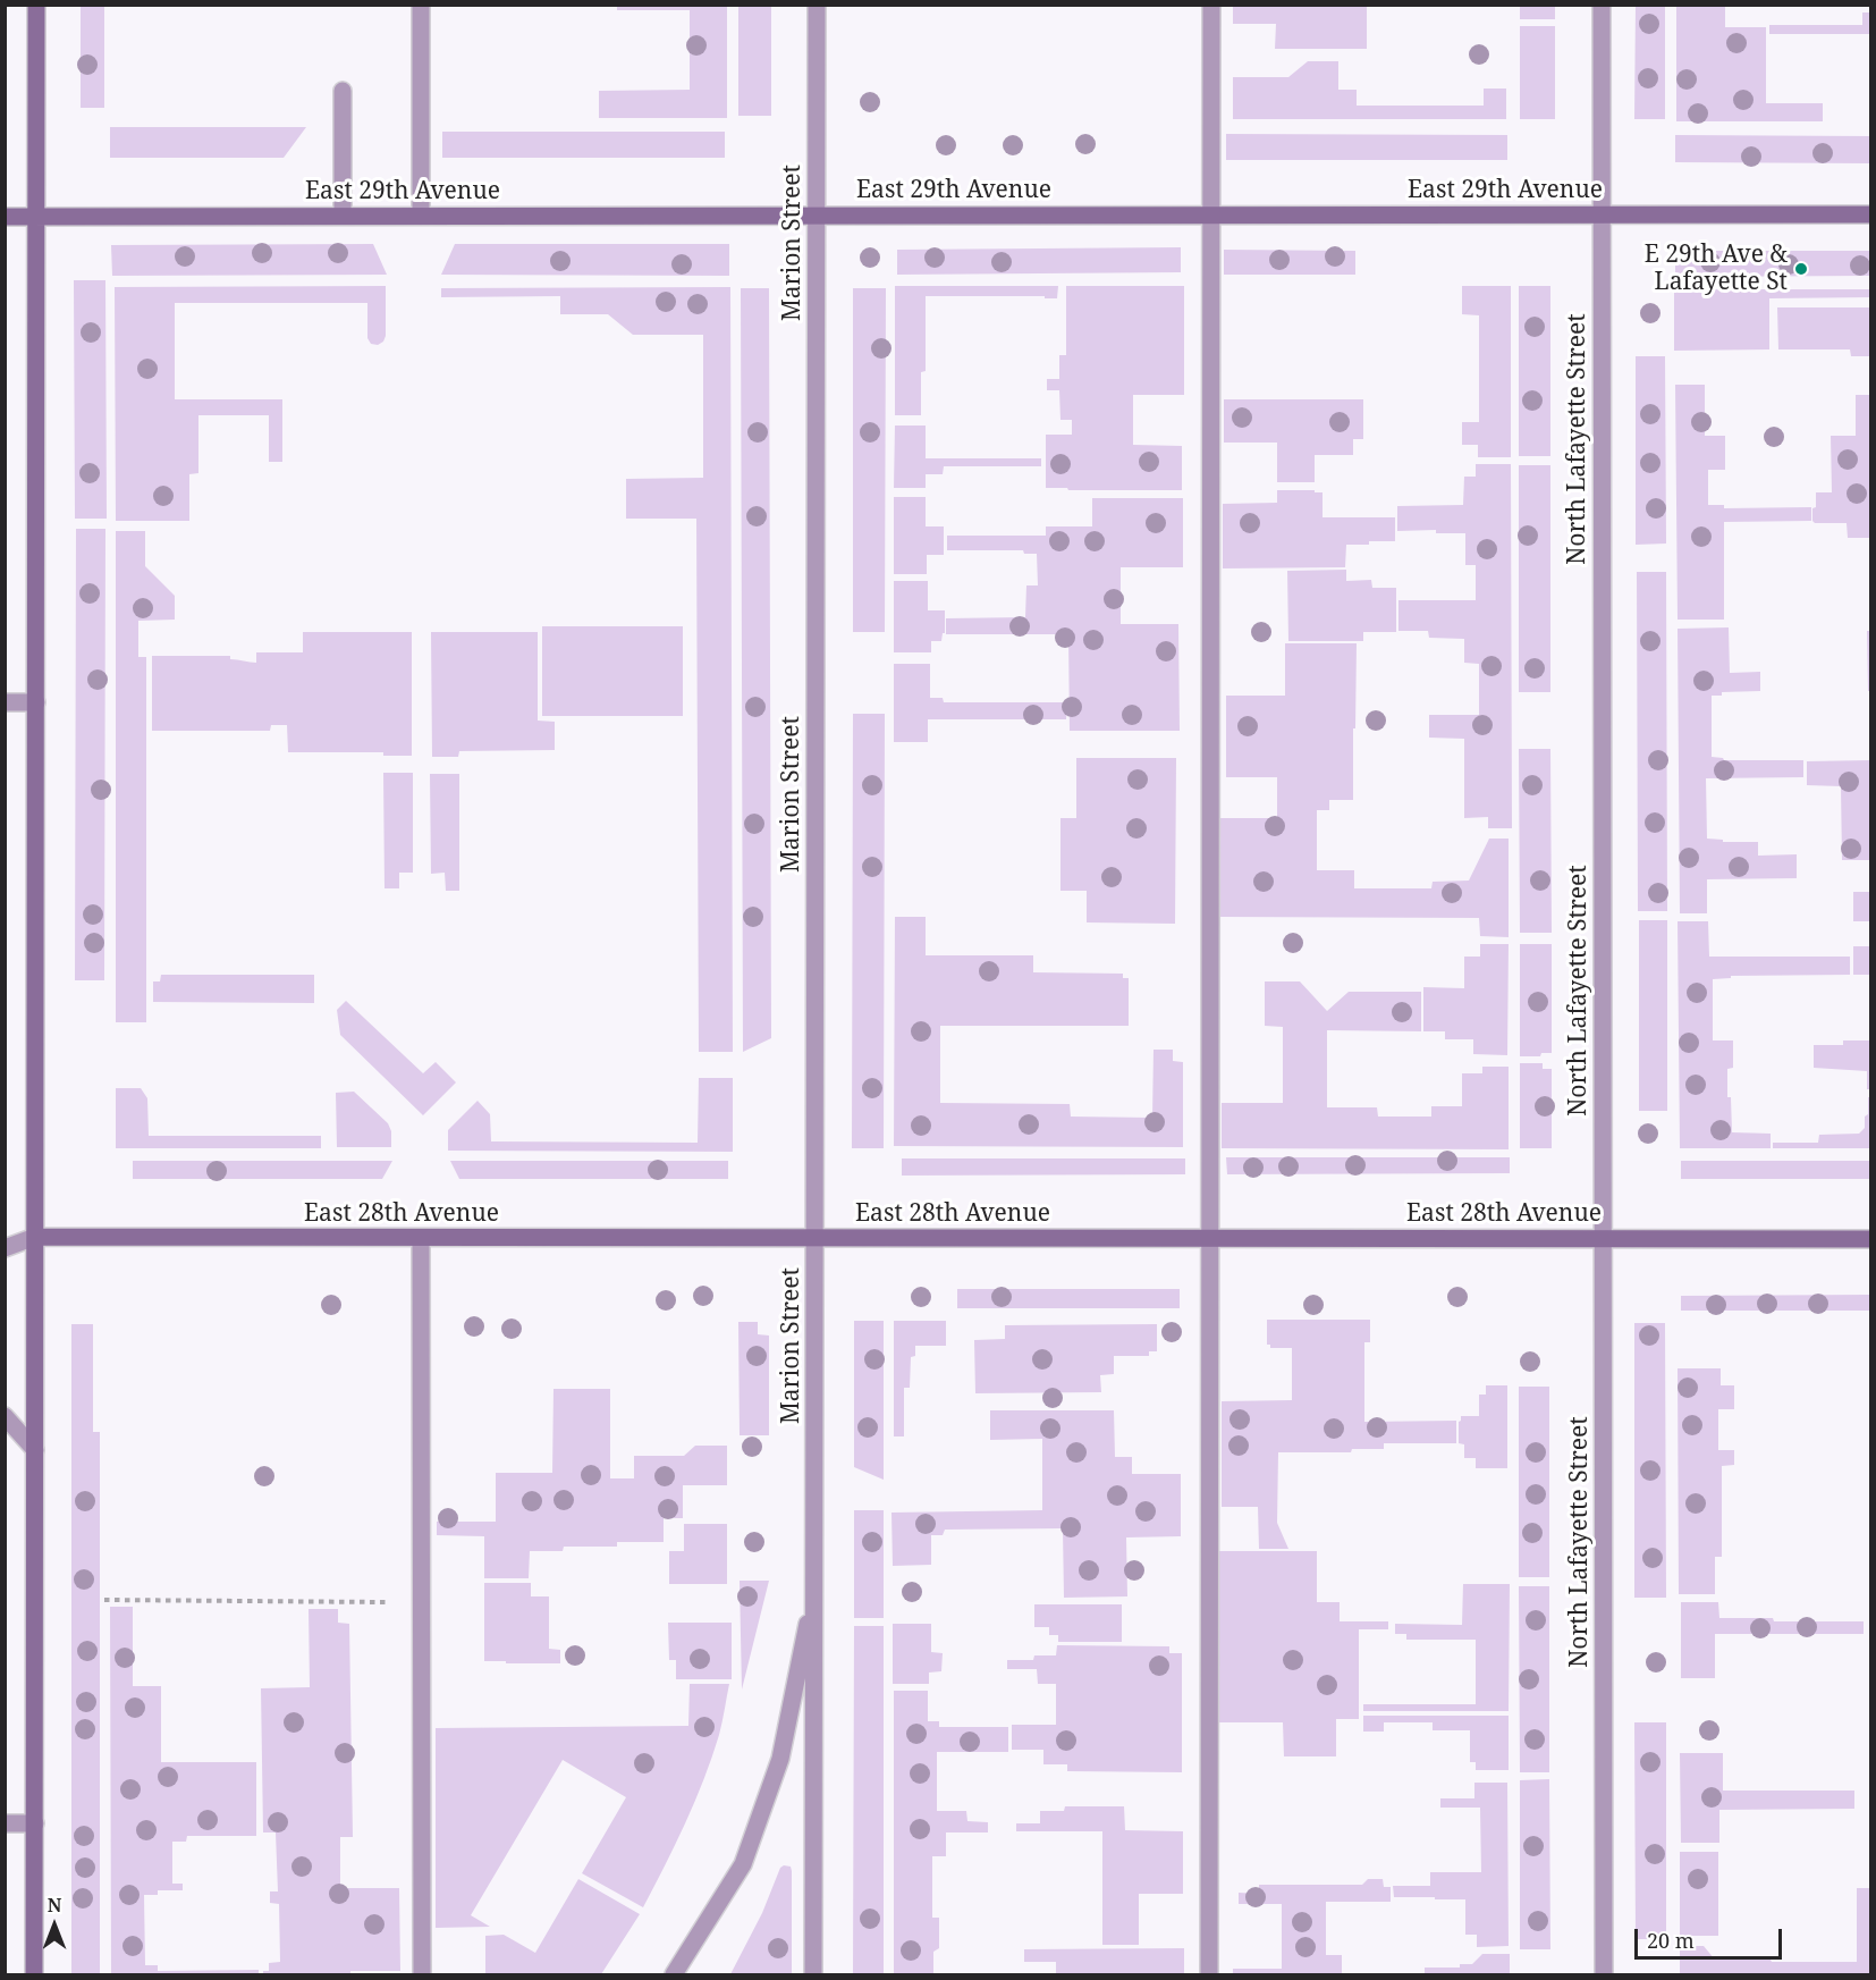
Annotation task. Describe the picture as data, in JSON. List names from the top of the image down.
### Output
{
  "streets": {
    "street": [
      "East 29th Avenue",
      "Marion Street",
      "North Lafayette Street",
      "East 28th Avenue"
    ]
  },
  "crossings": [
    ["East 29th Avenue", "Marion Street"],
    ["East 29th Avenue", "North Lafayette Street"],
    ["Marion Street", "East 28th Avenue"],
    ["North Lafayette Street", "East 28th Avenue"]
  ],
  "places": ["E 29th Ave & Lafayette St"],
  "scale_bar": "20 m",
  "north": "top"
}
